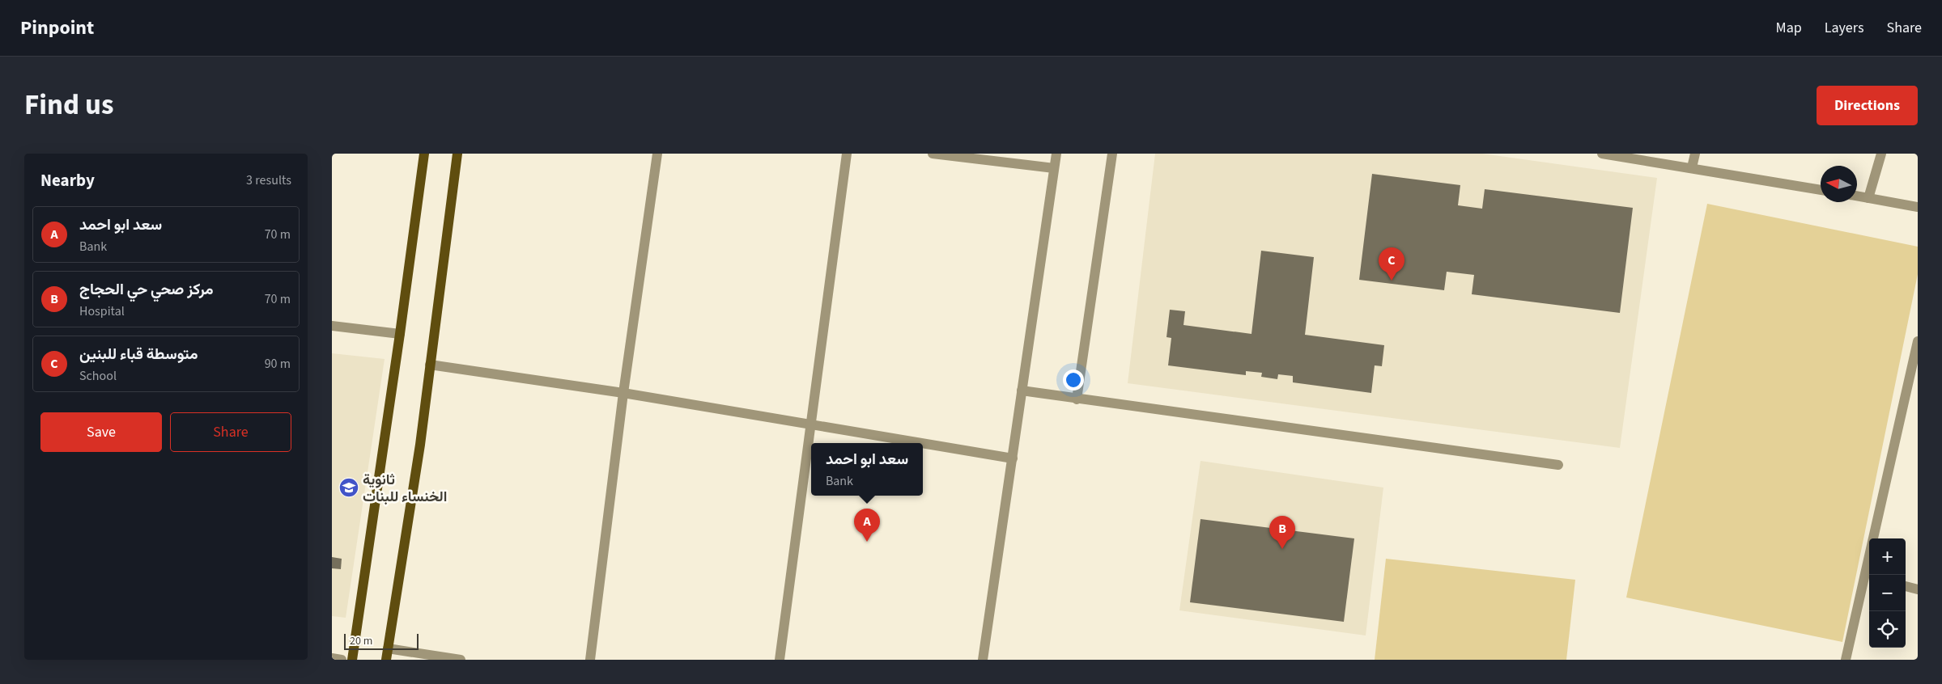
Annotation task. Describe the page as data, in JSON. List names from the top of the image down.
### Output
{
  "places": {
    "school or university": ["ثانوية الخنساء للبنات"]
  },
  "scale_bar": "20 m",
  "north": "left",
  "page": {
    "header": "Pinpoint",
    "nav": ["Map", "Layers", "Share"],
    "title": "Find us",
    "buttons": [
      "Directions",
      ["Save", "Share"]
    ],
    "heading": ["Nearby", "3 results"],
    "list": [
      {
        "mark": "A",
        "name": "سعد ابو احمد",
        "note": "Bank",
        "value": "70 m"
      },
      {
        "mark": "B",
        "name": "مركز صحي حي الحجاج",
        "note": "Hospital",
        "value": "70 m"
      },
      {
        "mark": "C",
        "name": "متوسطة قباء للبنين",
        "note": "School",
        "value": "90 m"
      }
    ],
    "pins": ["C", "A", "B"],
    "popup": ["سعد ابو احمد", "Bank"],
    "map_buttons": ["+", "−"],
    "scale": "20 m"
  }
}
